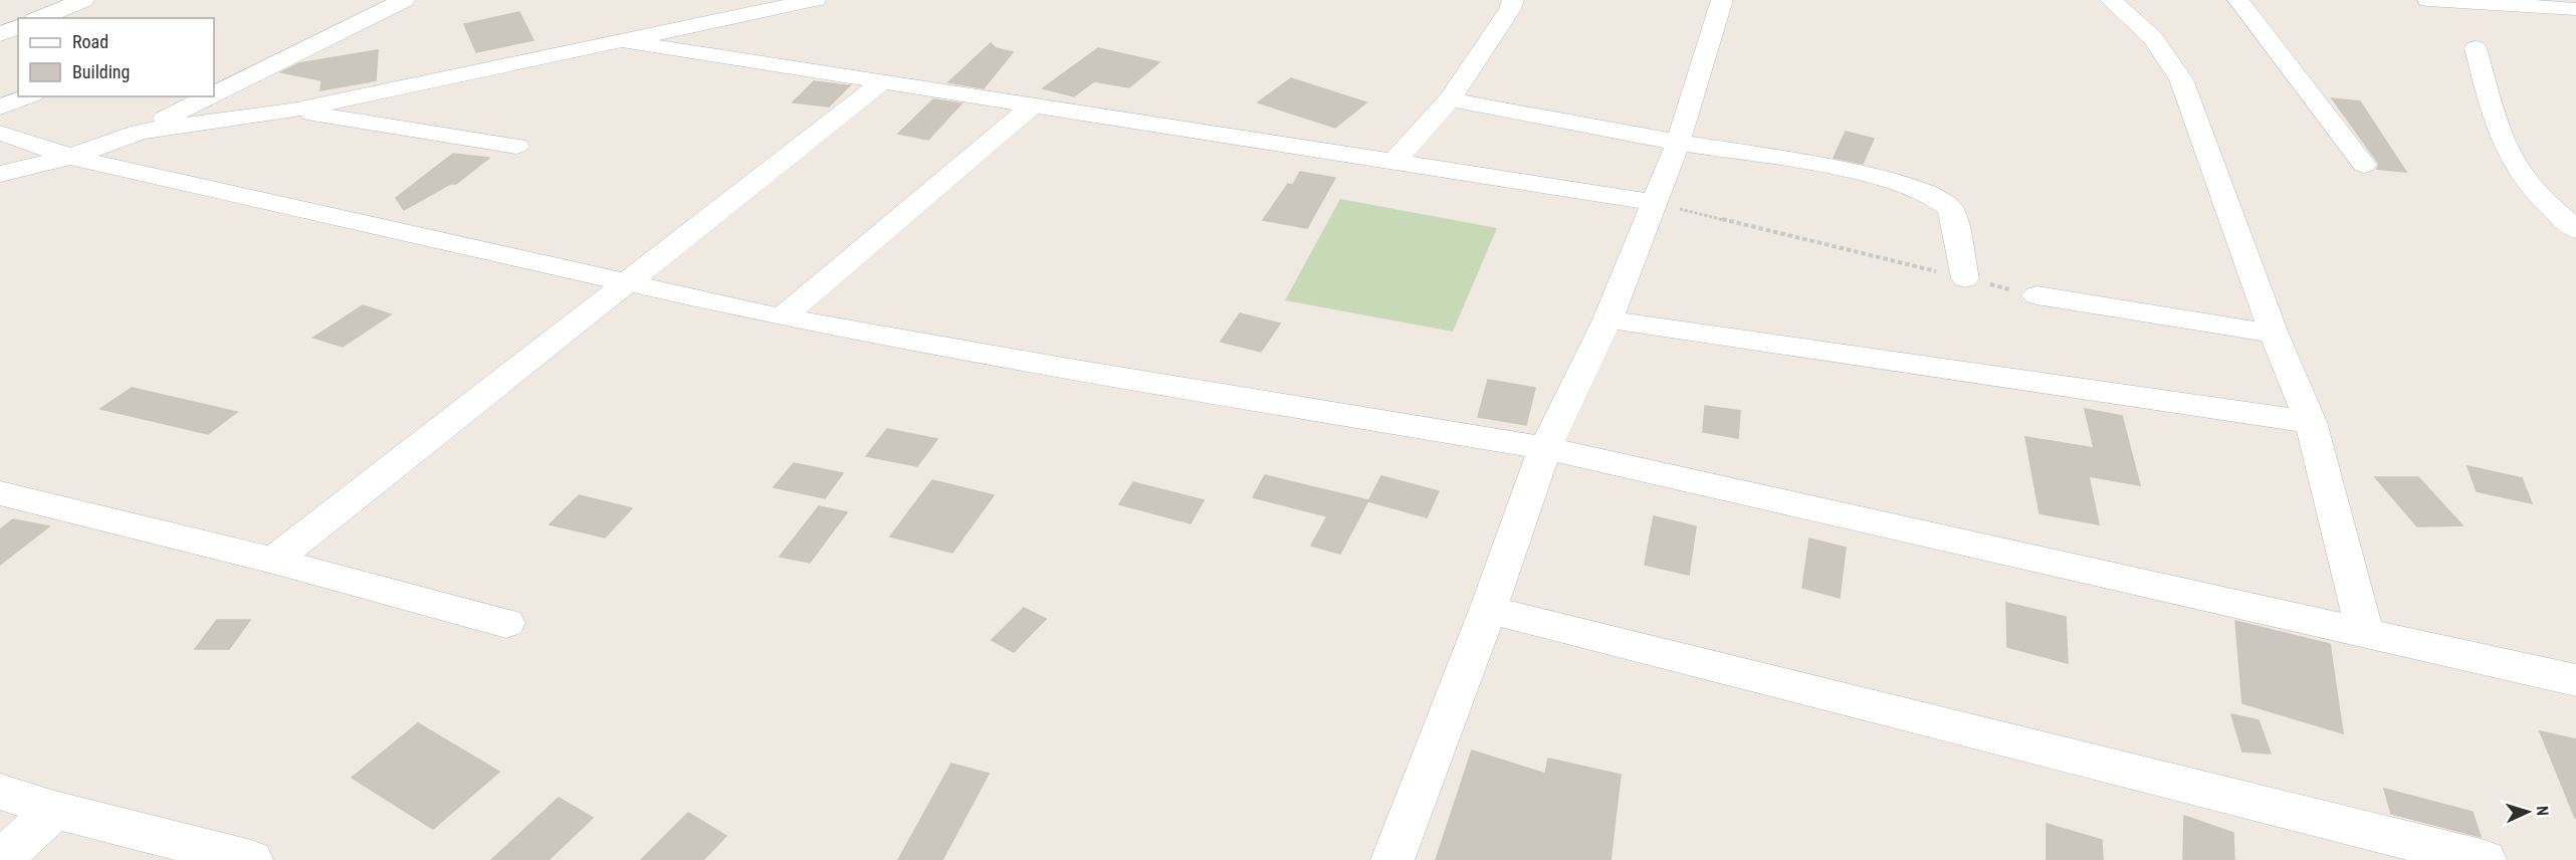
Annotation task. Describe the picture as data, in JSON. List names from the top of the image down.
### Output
{
  "legend": ["Road", "Building"],
  "north": "right"
}
